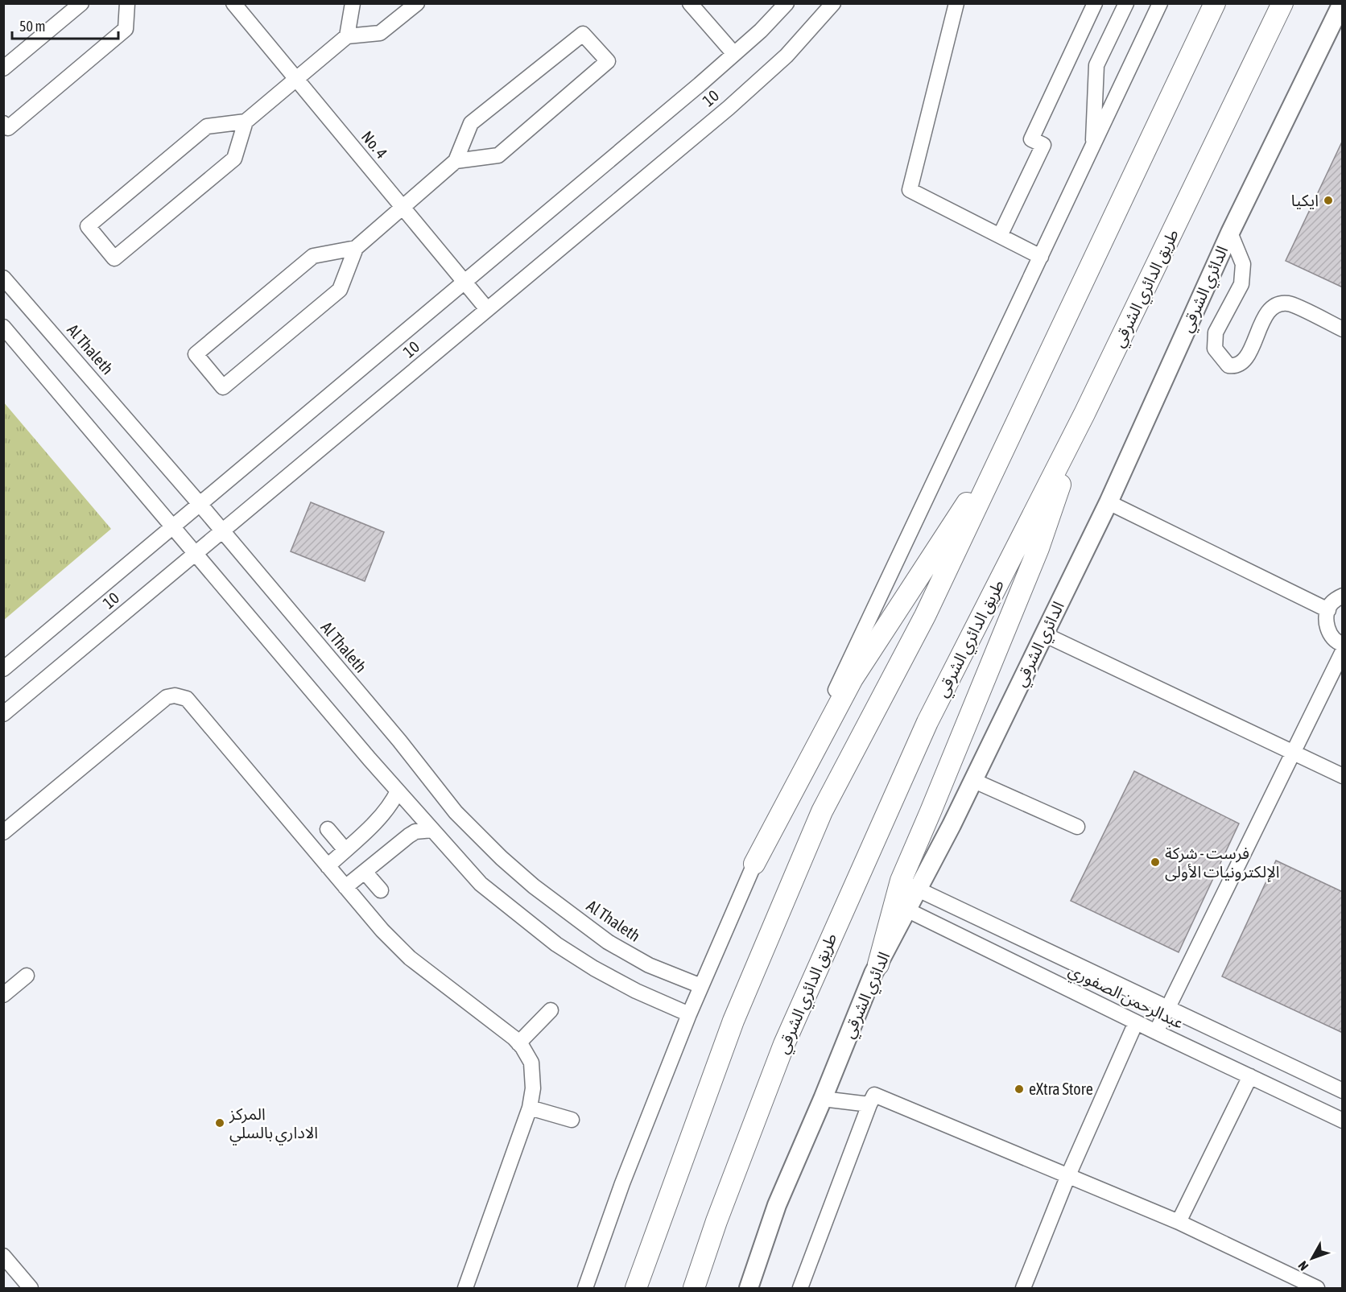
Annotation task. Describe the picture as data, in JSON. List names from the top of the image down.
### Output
{
  "streets": {
    "highway": ["طريق الدائري الشرقي"],
    "main road": ["الدائري الشرقي"],
    "street": [
      "10",
      "No. 4",
      "Al Thaleth",
      "عبدالرحمن الصفوري"
    ]
  },
  "crossings": [
    ["10", "No. 4"],
    ["10", "Al Thaleth"],
    ["الدائري الشرقي", "عبدالرحمن الصفوري"]
  ],
  "places": [
    "ايكيا",
    "فرست - شركة الإلكترونيات الأولى",
    "eXtra Store",
    "المركز الاداري بالسلي"
  ],
  "scale_bar": "50 m",
  "north": "bottom left"
}
